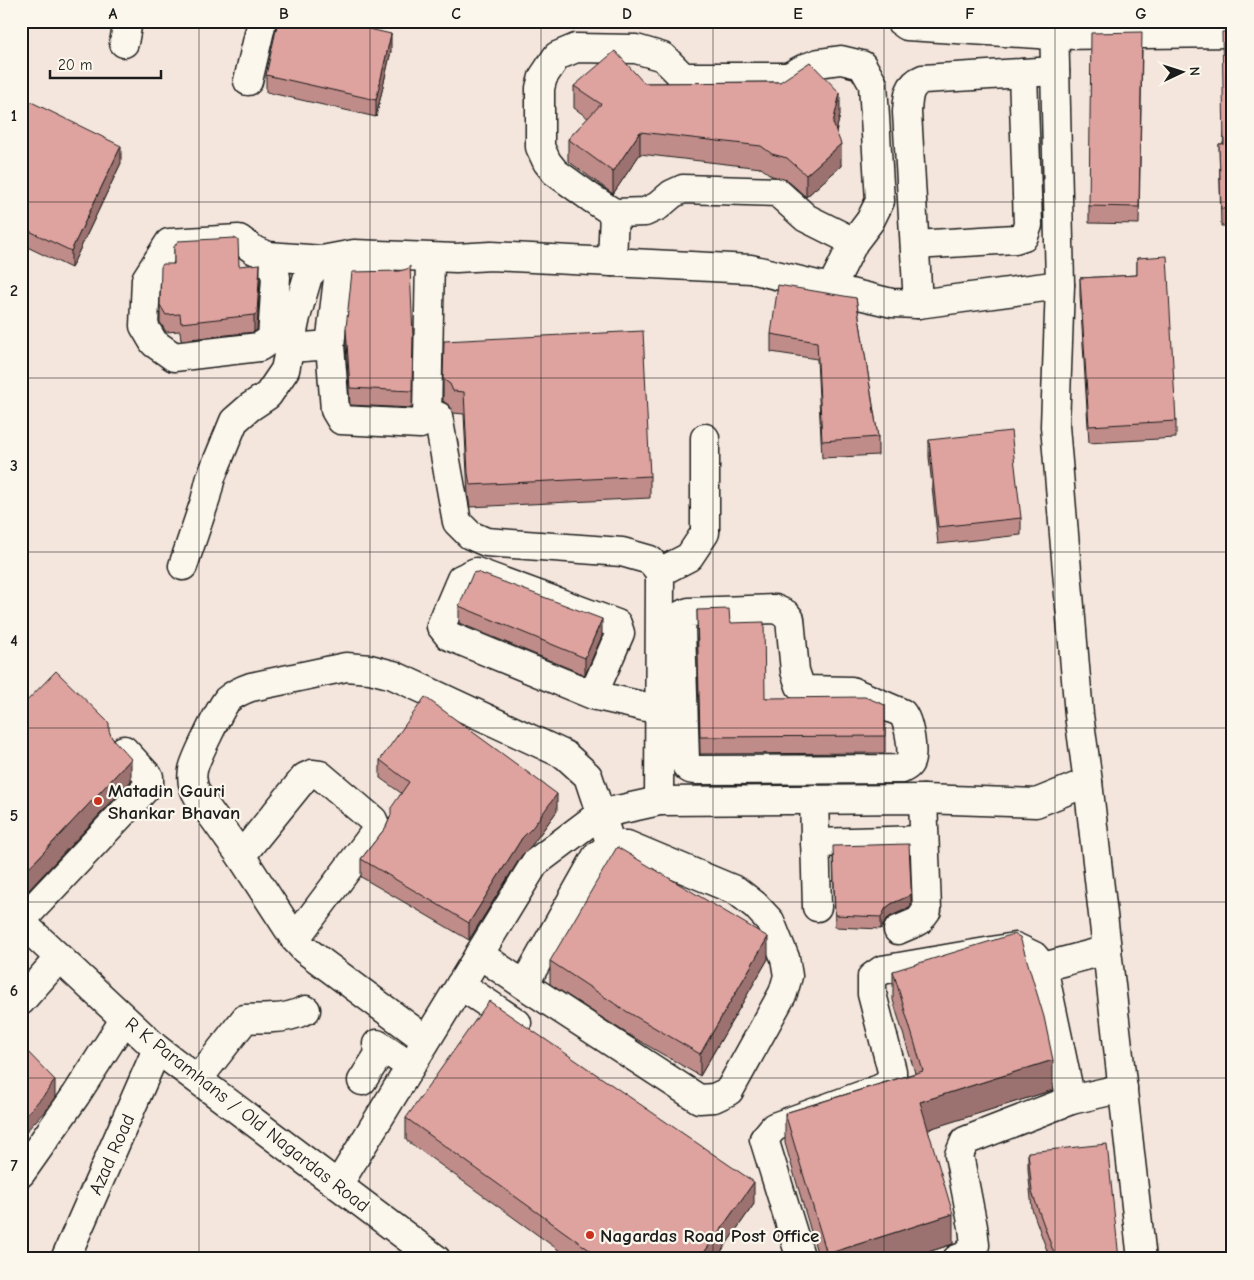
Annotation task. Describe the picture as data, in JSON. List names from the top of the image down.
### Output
{
  "streets": {
    "street": ["R K Paramhans / Old Nagardas Road", "Azad Road"]
  },
  "crossings": [
    ["R K Paramhans / Old Nagardas Road", "Azad Road"]
  ],
  "places": ["Matadin Gauri Shankar Bhavan", "Nagardas Road Post Office"],
  "scale_bar": "20 m",
  "north": "right",
  "grid": {
    "columns": [
      "A",
      "B",
      "C",
      "D",
      "E",
      "F",
      "G"
    ],
    "rows": [
      "1",
      "2",
      "3",
      "4",
      "5",
      "6",
      "7"
    ]
  }
}
